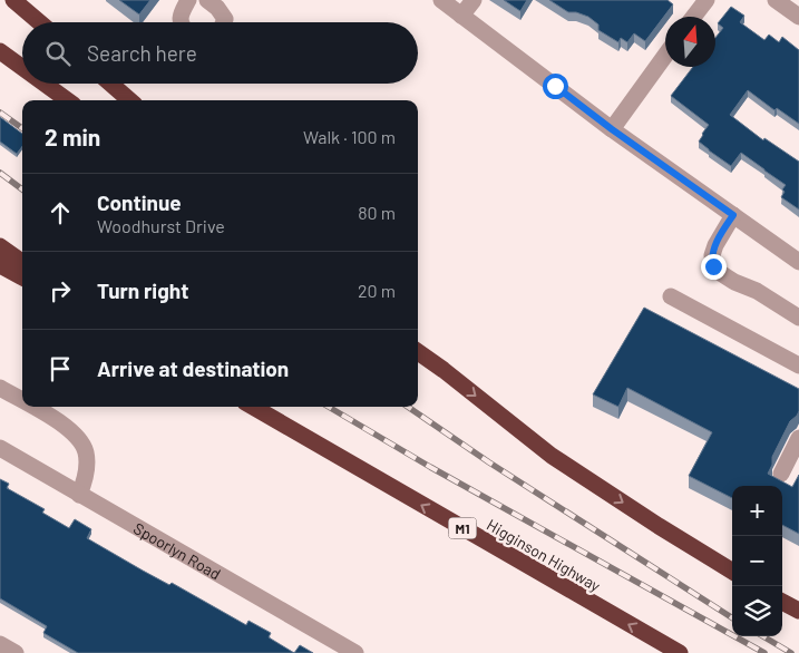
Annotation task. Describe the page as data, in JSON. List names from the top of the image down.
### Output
{
  "streets": {
    "highway": ["M1", "Higginson Highway"],
    "street": ["Spoorlyn Road"]
  },
  "north": "top",
  "page": {
    "search": "Search here",
    "heading": ["2 min", "Walk · 100 m"],
    "list": [
      ["Continue", "Woodhurst Drive", "80 m"],
      ["Turn right", "20 m"],
      "Arrive at destination"
    ],
    "map_buttons": ["+", "−"]
  }
}
